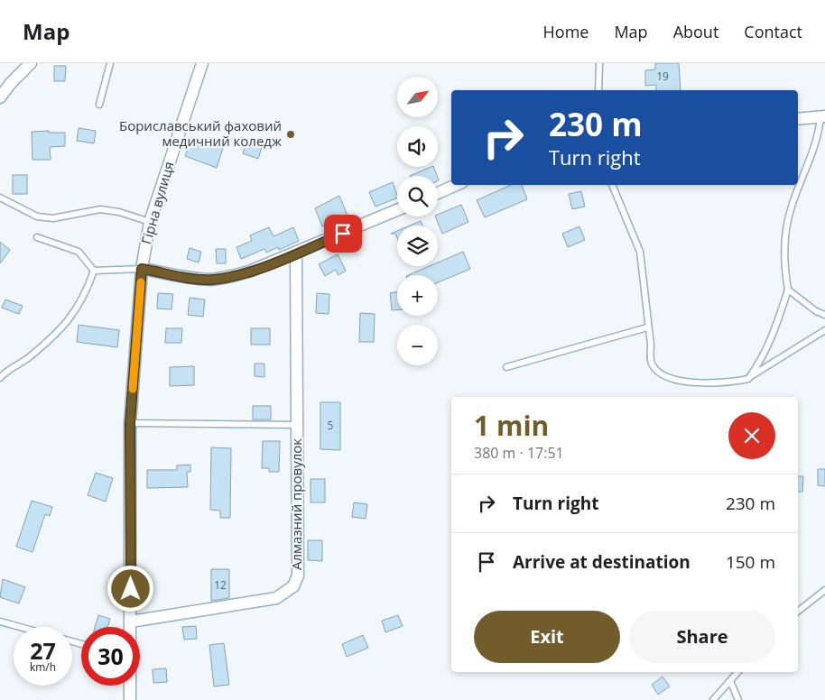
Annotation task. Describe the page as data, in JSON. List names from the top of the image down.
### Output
{
  "streets": {
    "street": ["Гірна вулиця", "Алмазний провулок"]
  },
  "crossings": [
    ["Гірна вулиця", "Алмазний провулок"]
  ],
  "places": ["Бориславський фаховий медичний коледж"],
  "house_numbers": ["19", "5", "12"],
  "north": "top right",
  "page": {
    "header": "Map",
    "nav": [
      "Home",
      "Map",
      "About",
      "Contact"
    ],
    "map_buttons": ["+", "−"],
    "turn": ["230 m", "Turn right"],
    "heading": ["1 min", "380 m · 17:51"],
    "list": [
      {
        "name": "Turn right",
        "value": "230 m"
      },
      {
        "name": "Arrive at destination",
        "value": "150 m"
      }
    ],
    "buttons": ["Exit", "Share"],
    "speed": "27 km/h",
    "limit": "30"
  }
}
